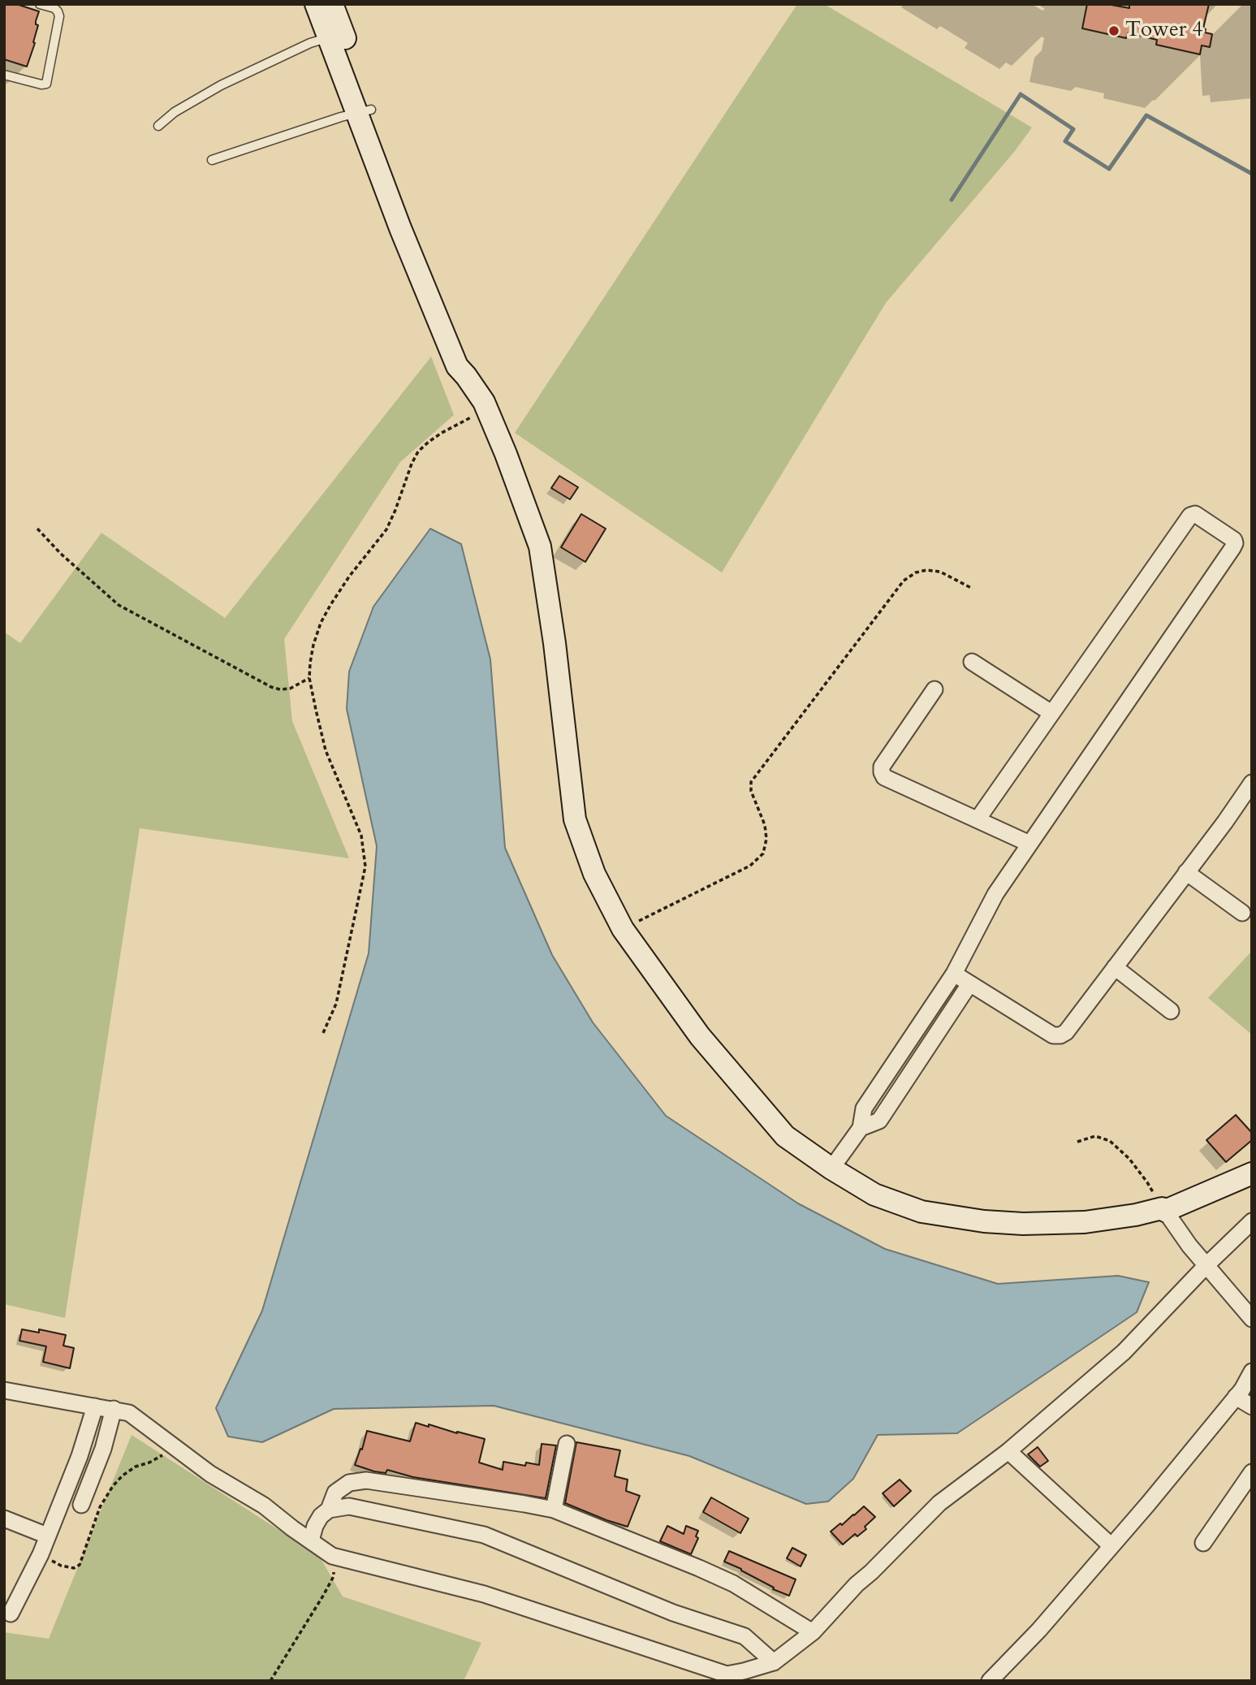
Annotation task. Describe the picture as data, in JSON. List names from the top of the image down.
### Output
{
  "places": ["Tower 4"]
}
